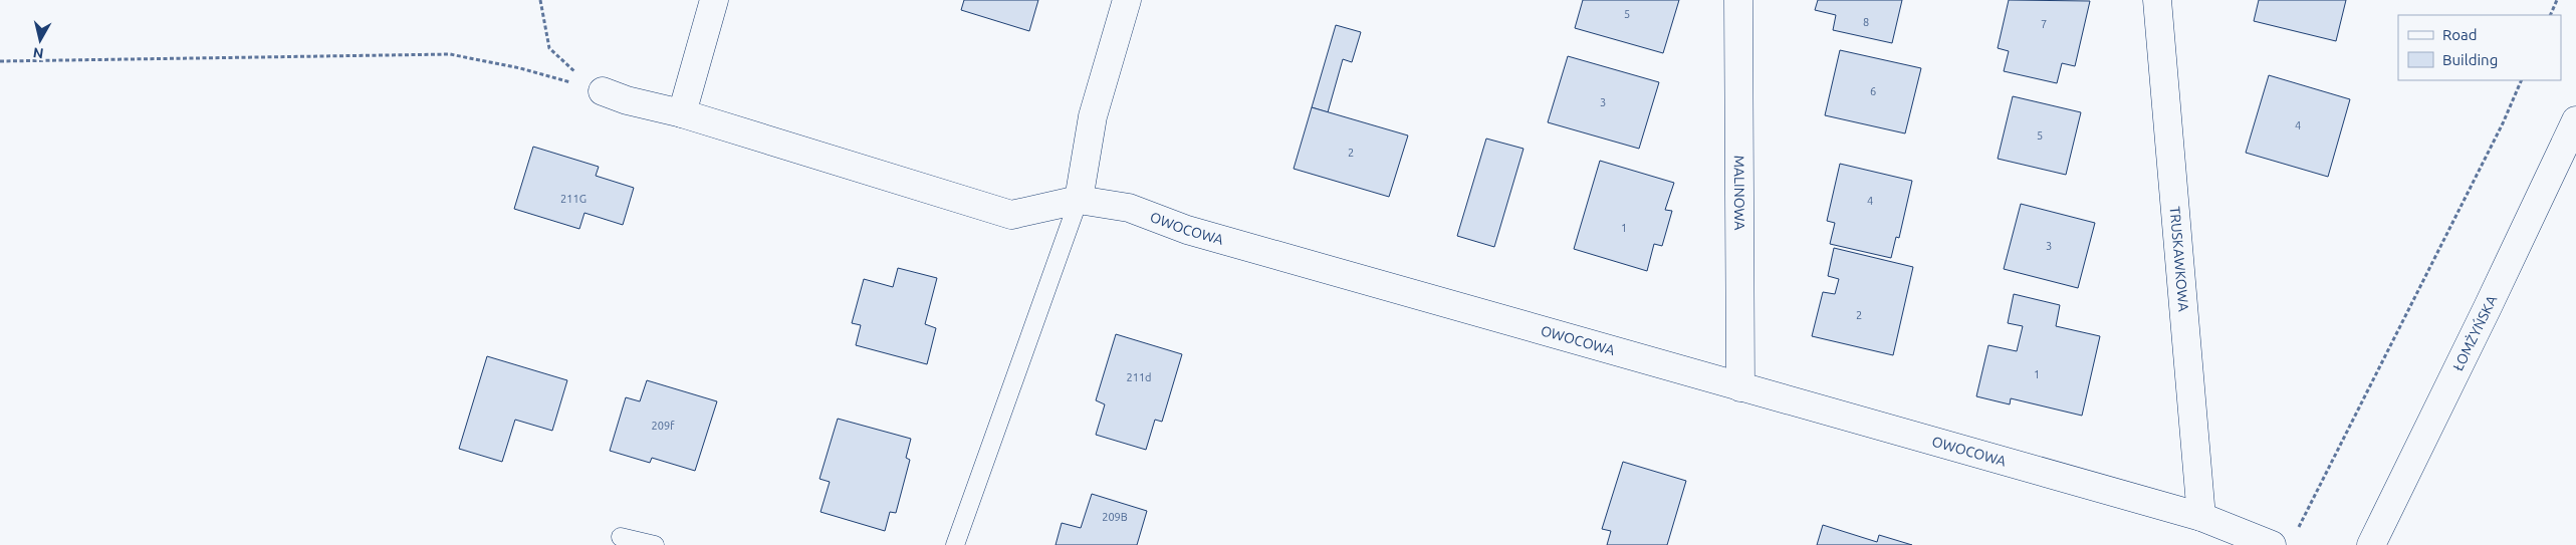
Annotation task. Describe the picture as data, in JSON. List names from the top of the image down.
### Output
{
  "streets": {
    "street": [
      "MALINOWA",
      "OWOCOWA",
      "TRUSKAWKOWA",
      "ŁOMŻYŃSKA"
    ]
  },
  "crossings": [
    ["MALINOWA", "OWOCOWA"],
    ["OWOCOWA", "TRUSKAWKOWA"]
  ],
  "house_numbers": [
    "5",
    "8",
    "7",
    "6",
    "3",
    "4",
    "5",
    "2",
    "211G",
    "4",
    "1",
    "3",
    "2",
    "1",
    "211d",
    "209f",
    "209B"
  ],
  "legend": ["Road", "Building"],
  "north": "bottom"
}
